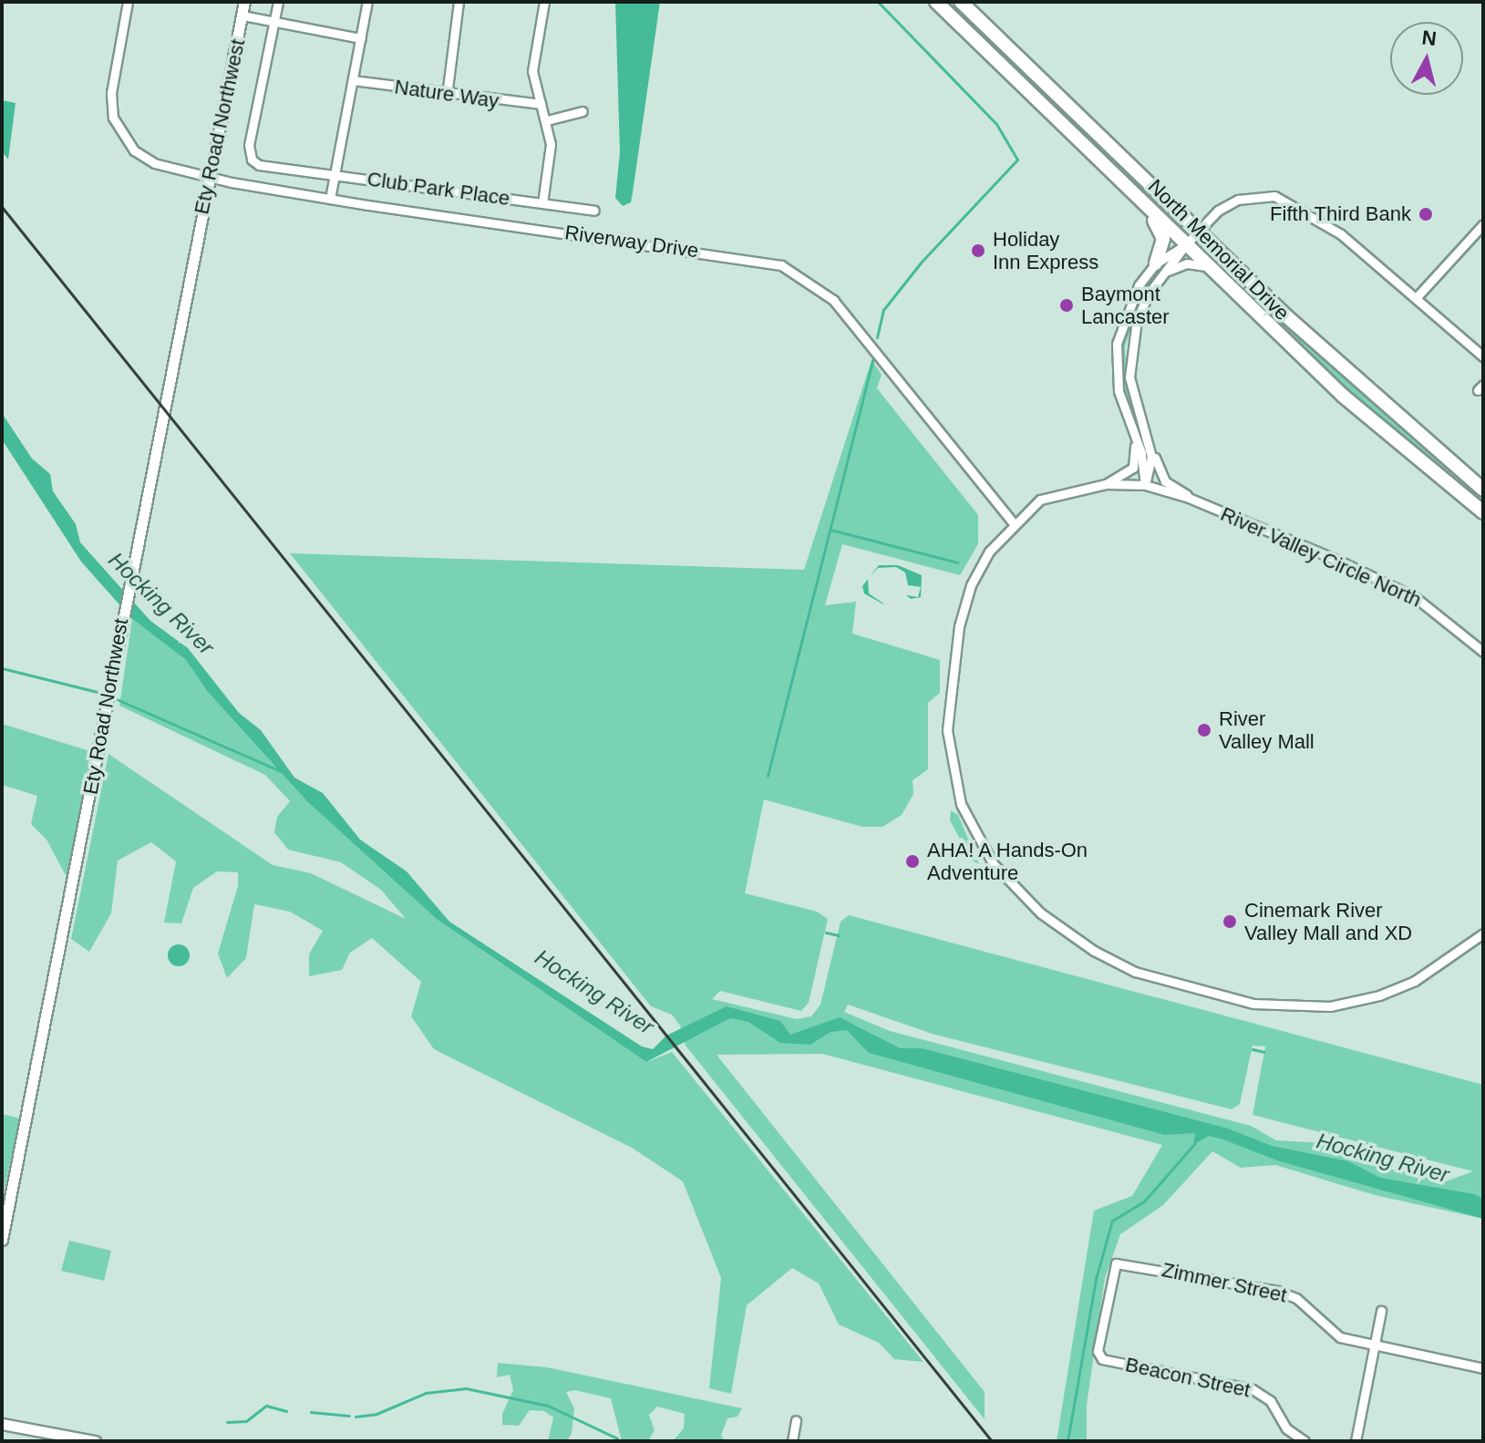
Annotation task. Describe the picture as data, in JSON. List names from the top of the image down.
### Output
{
  "streets": {
    "main road": ["North Memorial Drive"],
    "street": [
      "Nature Way",
      "Ety Road Northwest",
      "Club Park Place",
      "Riverway Drive",
      "River Valley Circle North",
      "Zimmer Street",
      "Beacon Street"
    ]
  },
  "crossings": [
    ["Ety Road Northwest", "Riverway Drive"],
    ["North Memorial Drive", "River Valley Circle North"],
    ["Zimmer Street", "Beacon Street"]
  ],
  "water": ["Hocking River"],
  "places": [
    "Fifth Third Bank",
    "Holiday Inn Express",
    "Baymont Lancaster",
    "River Valley Mall",
    "AHA! A Hands-On Adventure",
    "Cinemark River Valley Mall and XD"
  ],
  "north": "top"
}
